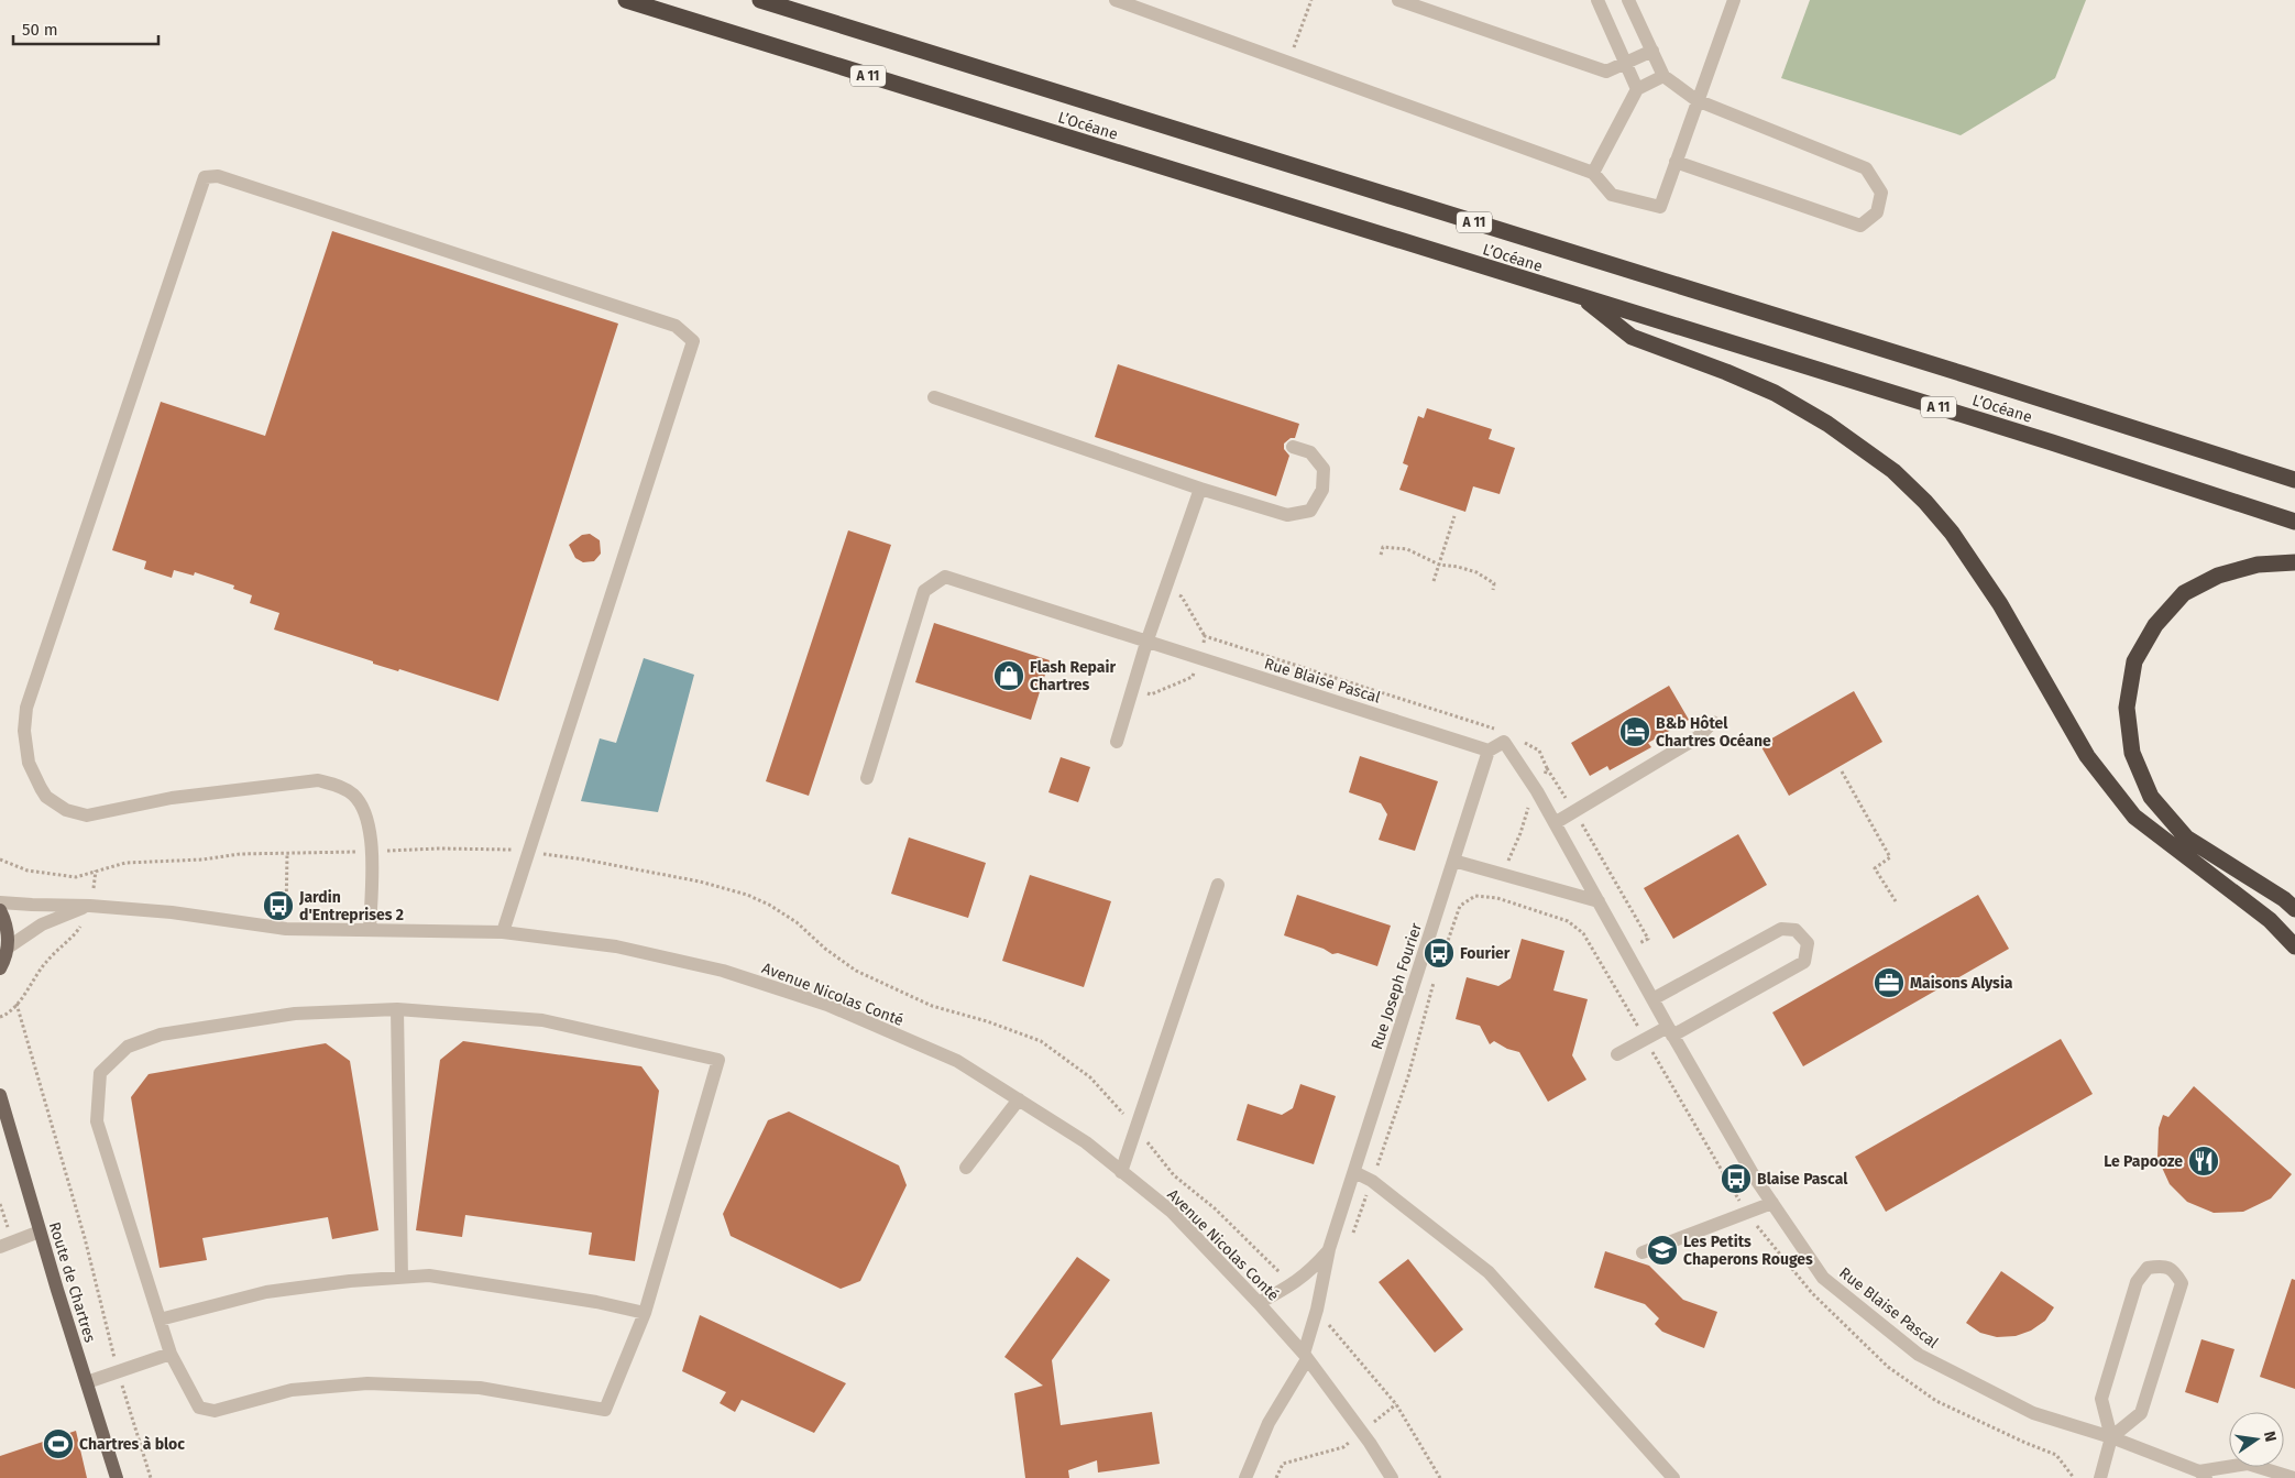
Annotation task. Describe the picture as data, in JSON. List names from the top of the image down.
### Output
{
  "streets": {
    "highway": ["A 11", "L’Océane"],
    "main road": ["Route de Chartres"],
    "street": ["Rue Blaise Pascal", "Rue Joseph Fourier", "Avenue Nicolas Conté"]
  },
  "crossings": [
    ["Rue Blaise Pascal", "Rue Joseph Fourier"],
    ["Rue Joseph Fourier", "Avenue Nicolas Conté"]
  ],
  "places": {
    "shop": ["Flash Repair Chartres"],
    "hotel": ["B&b Hôtel Chartres Océane"],
    "bus stop": ["Jardin d'Entreprises 2", "Fourier", "Blaise Pascal"],
    "office": ["Maisons Alysia"],
    "restaurant": ["Le Papooze"],
    "school or university": ["Les Petits Chaperons Rouges"],
    "sports": ["Chartres à bloc"]
  },
  "scale_bar": "50 m",
  "north": "right"
}
